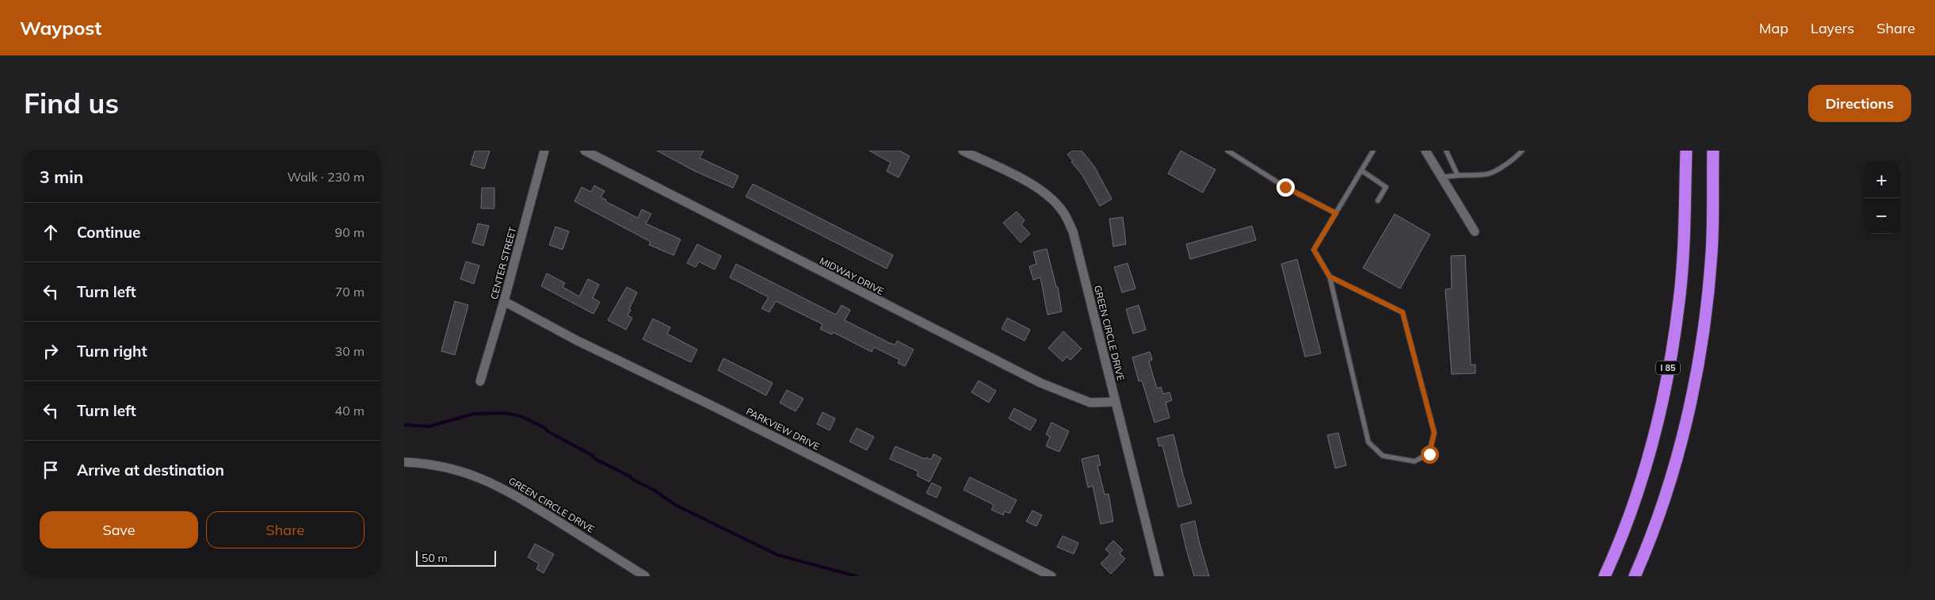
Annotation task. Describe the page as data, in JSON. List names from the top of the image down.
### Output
{
  "streets": {
    "highway": ["I 85"],
    "street": [
      "CENTER STREET",
      "MIDWAY DRIVE",
      "GREEN CIRCLE DRIVE",
      "PARKVIEW DRIVE"
    ]
  },
  "crossings": [
    ["CENTER STREET", "PARKVIEW DRIVE"],
    ["MIDWAY DRIVE", "GREEN CIRCLE DRIVE"]
  ],
  "scale_bar": "50 m",
  "page": {
    "header": "Waypost",
    "nav": ["Map", "Layers", "Share"],
    "buttons": [
      "Directions",
      ["Save", "Share"]
    ],
    "title": "Find us",
    "heading": ["3 min", "Walk · 230 m"],
    "map_buttons": ["+", "−"],
    "list": [
      ["Continue", "90 m"],
      ["Turn left", "70 m"],
      ["Turn right", "30 m"],
      ["Turn left", "40 m"],
      "Arrive at destination"
    ],
    "scale": "50 m"
  }
}
